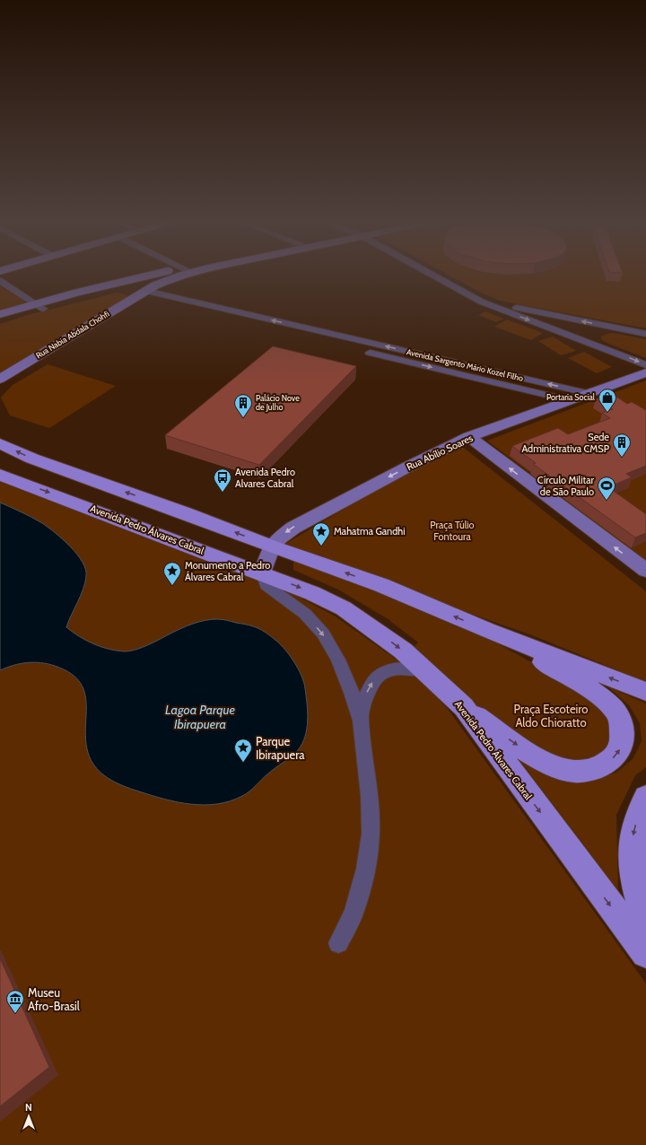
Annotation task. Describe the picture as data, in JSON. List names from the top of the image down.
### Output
{
  "streets": {
    "main road": ["Avenida Pedro Álvares Cabral"],
    "street": ["Rua Nabia Abdala Chohfi", "Avenida Sargento Mário Kozel Filho", "Rua Abílio Soares"]
  },
  "crossings": [
    ["Rua Nabia Abdala Chohfi", "Avenida Sargento Mário Kozel Filho"],
    ["Avenida Sargento Mário Kozel Filho", "Rua Abílio Soares"],
    ["Rua Abílio Soares", "Avenida Pedro Álvares Cabral"]
  ],
  "one_way": ["Rua Abílio Soares"],
  "water": ["Lagoa Parque Ibirapuera"],
  "parks": ["Praça Túlio Fontoura", "Praça Escoteiro Aldo Chioratto"],
  "places": {
    "shop": ["Portaria Social"],
    "building": ["Palácio Nove de Julho", "Sede Administrativa CMSP"],
    "bus stop": ["Avenida Pedro Alvares Cabral"],
    "sports": ["Círculo Militar de São Paulo"],
    "place": ["Mahatma Gandhi", "Monumento a Pedro Álvares Cabral", "Parque Ibirapuera"],
    "museum": ["Museu Afro-Brasil"]
  },
  "north": "top"
}
